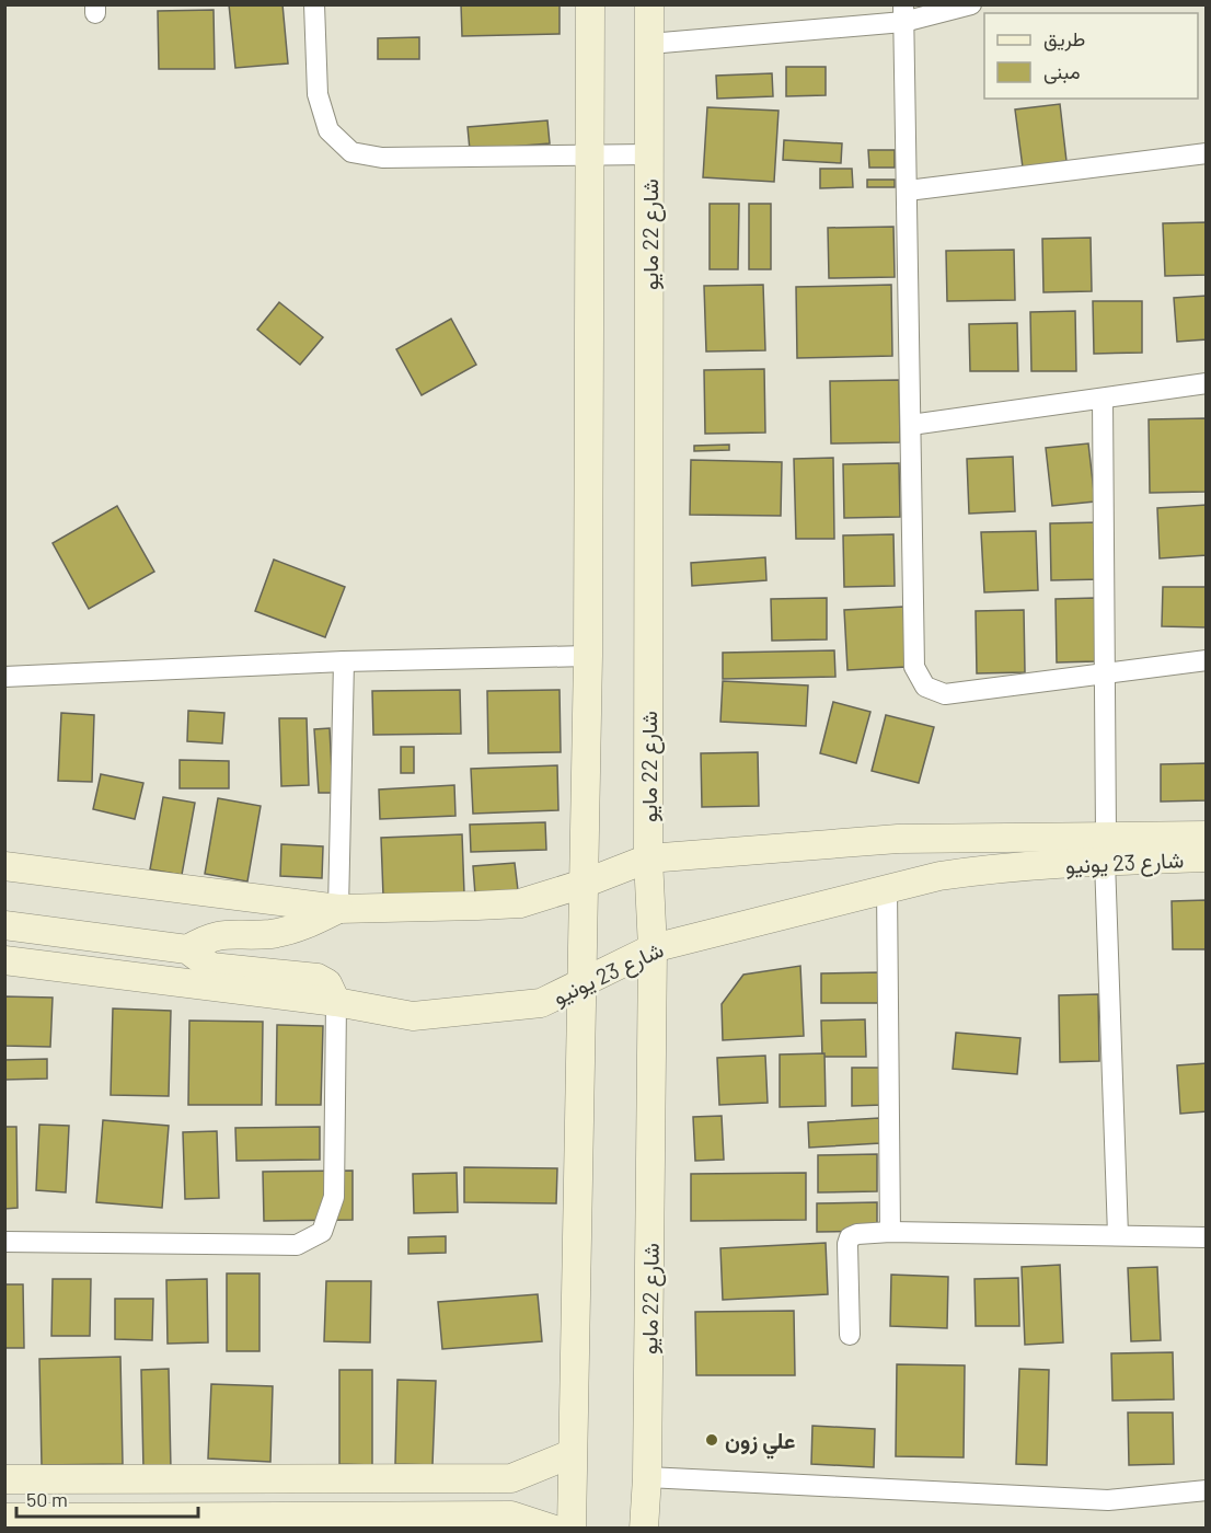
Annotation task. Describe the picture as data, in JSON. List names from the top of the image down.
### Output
{
  "streets": {
    "street": ["شارع 22 مايو", "شارع 23 يونيو"]
  },
  "crossings": [
    ["شارع 22 مايو", "شارع 23 يونيو"]
  ],
  "places": ["علي زون"],
  "legend": ["طريق", "مبنى"],
  "scale_bar": "50 m"
}
